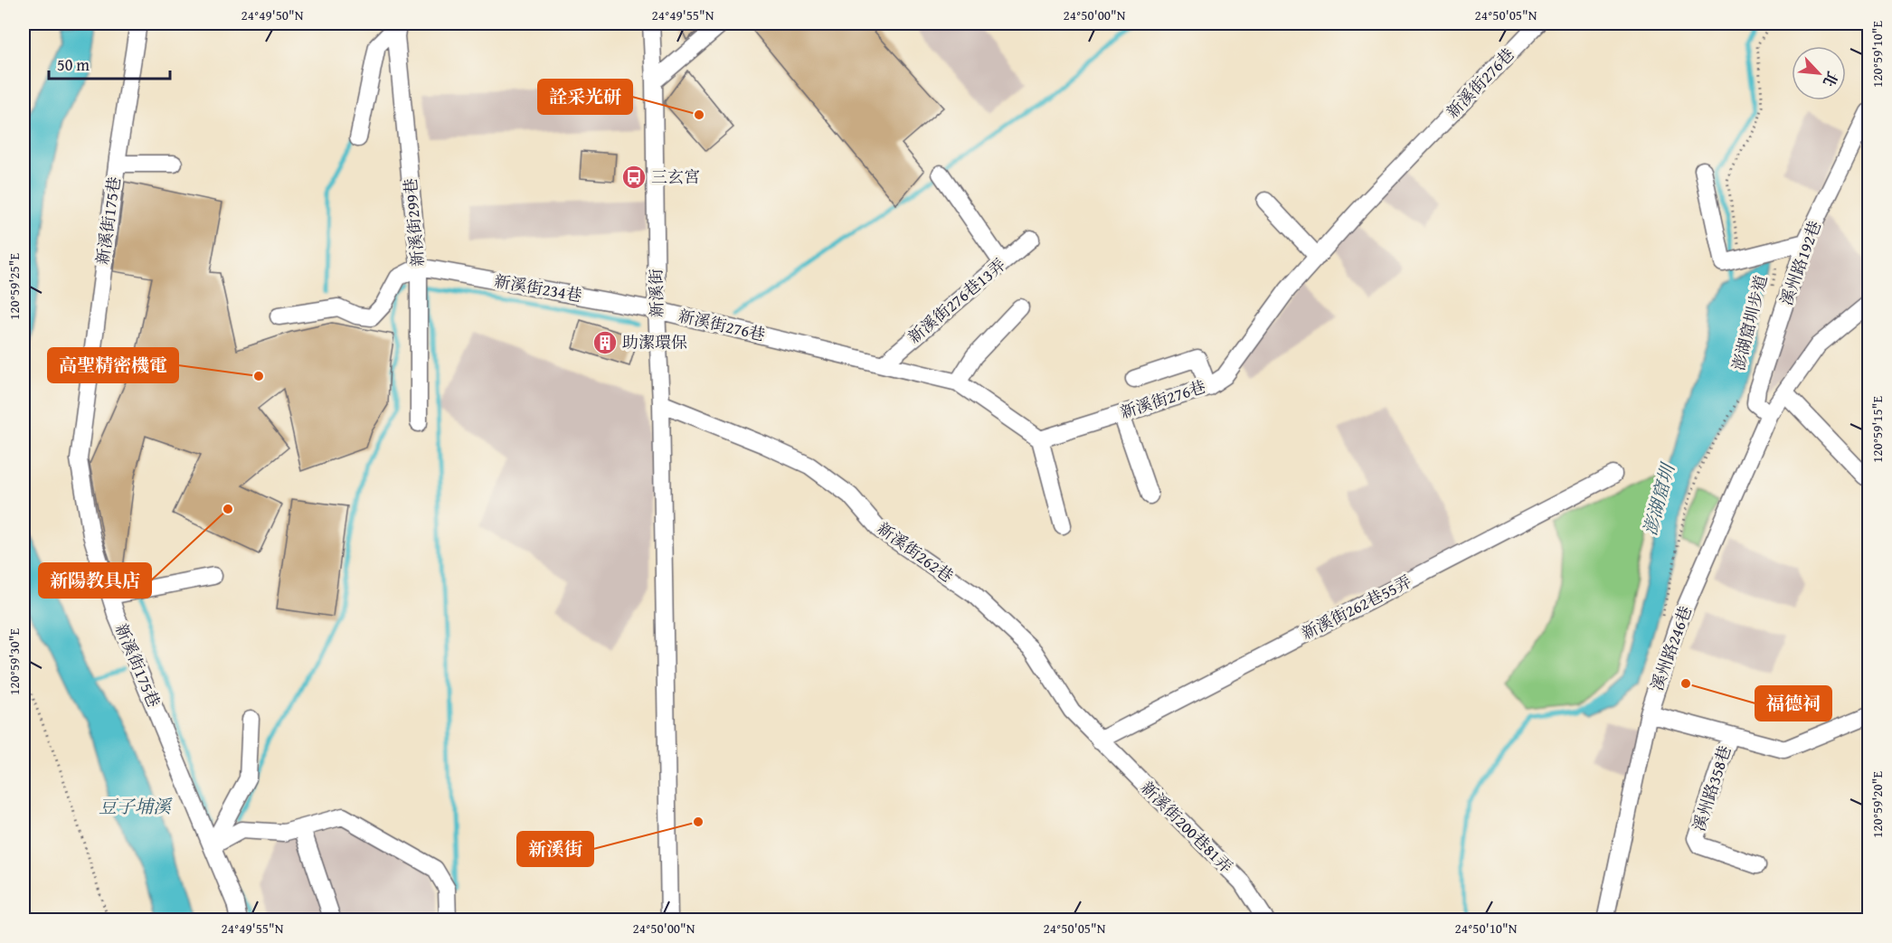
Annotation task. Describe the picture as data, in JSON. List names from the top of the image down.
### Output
{
  "streets": {
    "street": [
      "新溪街276巷",
      "新溪街175巷",
      "新溪街299巷",
      "溪州路192巷",
      "新溪街234巷",
      "新溪街",
      "新溪街276巷13弄",
      "新溪街262巷",
      "新溪街262巷55弄",
      "溪州路246巷",
      "溪州路358巷",
      "新溪街200巷81弄"
    ],
    "path": ["澎湖窟圳步道"]
  },
  "crossings": [
    ["新溪街276巷", "新溪街234巷"],
    ["新溪街276巷", "新溪街"],
    ["新溪街276巷", "新溪街276巷13弄"],
    ["新溪街299巷", "新溪街234巷"],
    ["溪州路192巷", "溪州路246巷"],
    ["新溪街234巷", "新溪街"],
    ["新溪街", "新溪街262巷"],
    ["新溪街262巷", "新溪街262巷55弄"],
    ["新溪街262巷", "新溪街200巷81弄"],
    ["新溪街262巷55弄", "新溪街200巷81弄"],
    ["溪州路246巷", "溪州路358巷"]
  ],
  "water": ["澎湖窟圳", "豆子埔溪"],
  "places": {
    "other": [
      "詮采光研",
      "高聖精密機電",
      "新陽教具店",
      "福德祠",
      "新溪街"
    ],
    "bus stop": ["三玄宮"],
    "building": ["助潔環保"]
  },
  "scale_bar": "50 m",
  "north": "bottom right",
  "coordinates": [
    "24°49'50\"N",
    "24°49'55\"N",
    "24°50'00\"N",
    "24°50'05\"N",
    "120°59'10\"E",
    "120°59'25\"E",
    "120°59'15\"E",
    "120°59'30\"E",
    "120°59'20\"E",
    "24°50'10\"N"
  ]
}
